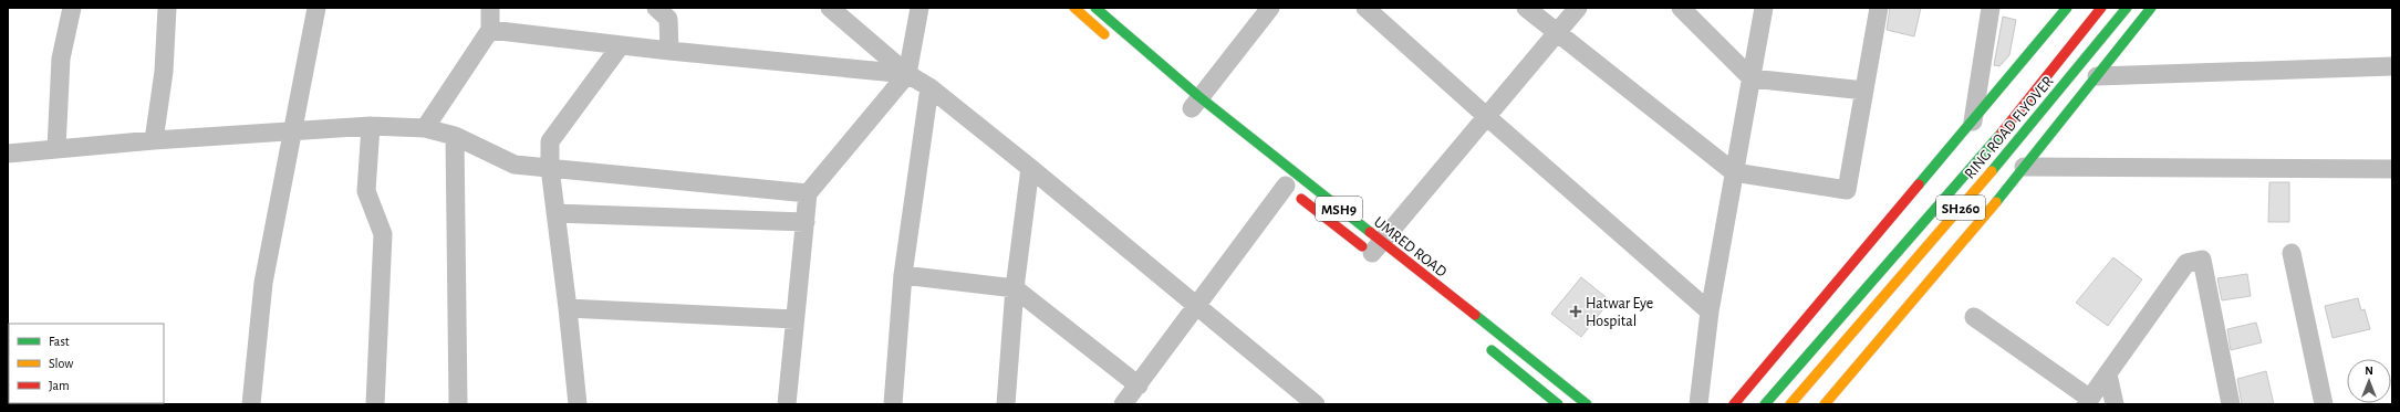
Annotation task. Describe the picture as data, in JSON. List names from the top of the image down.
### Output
{
  "streets": {
    "main road": [
      "RING ROAD FLYOVER",
      "SH260",
      "MSH9",
      "UMRED ROAD"
    ]
  },
  "places": {
    "health": ["Hatwar Eye Hospital"]
  },
  "legend": ["Fast", "Slow", "Jam"],
  "north": "top"
}
